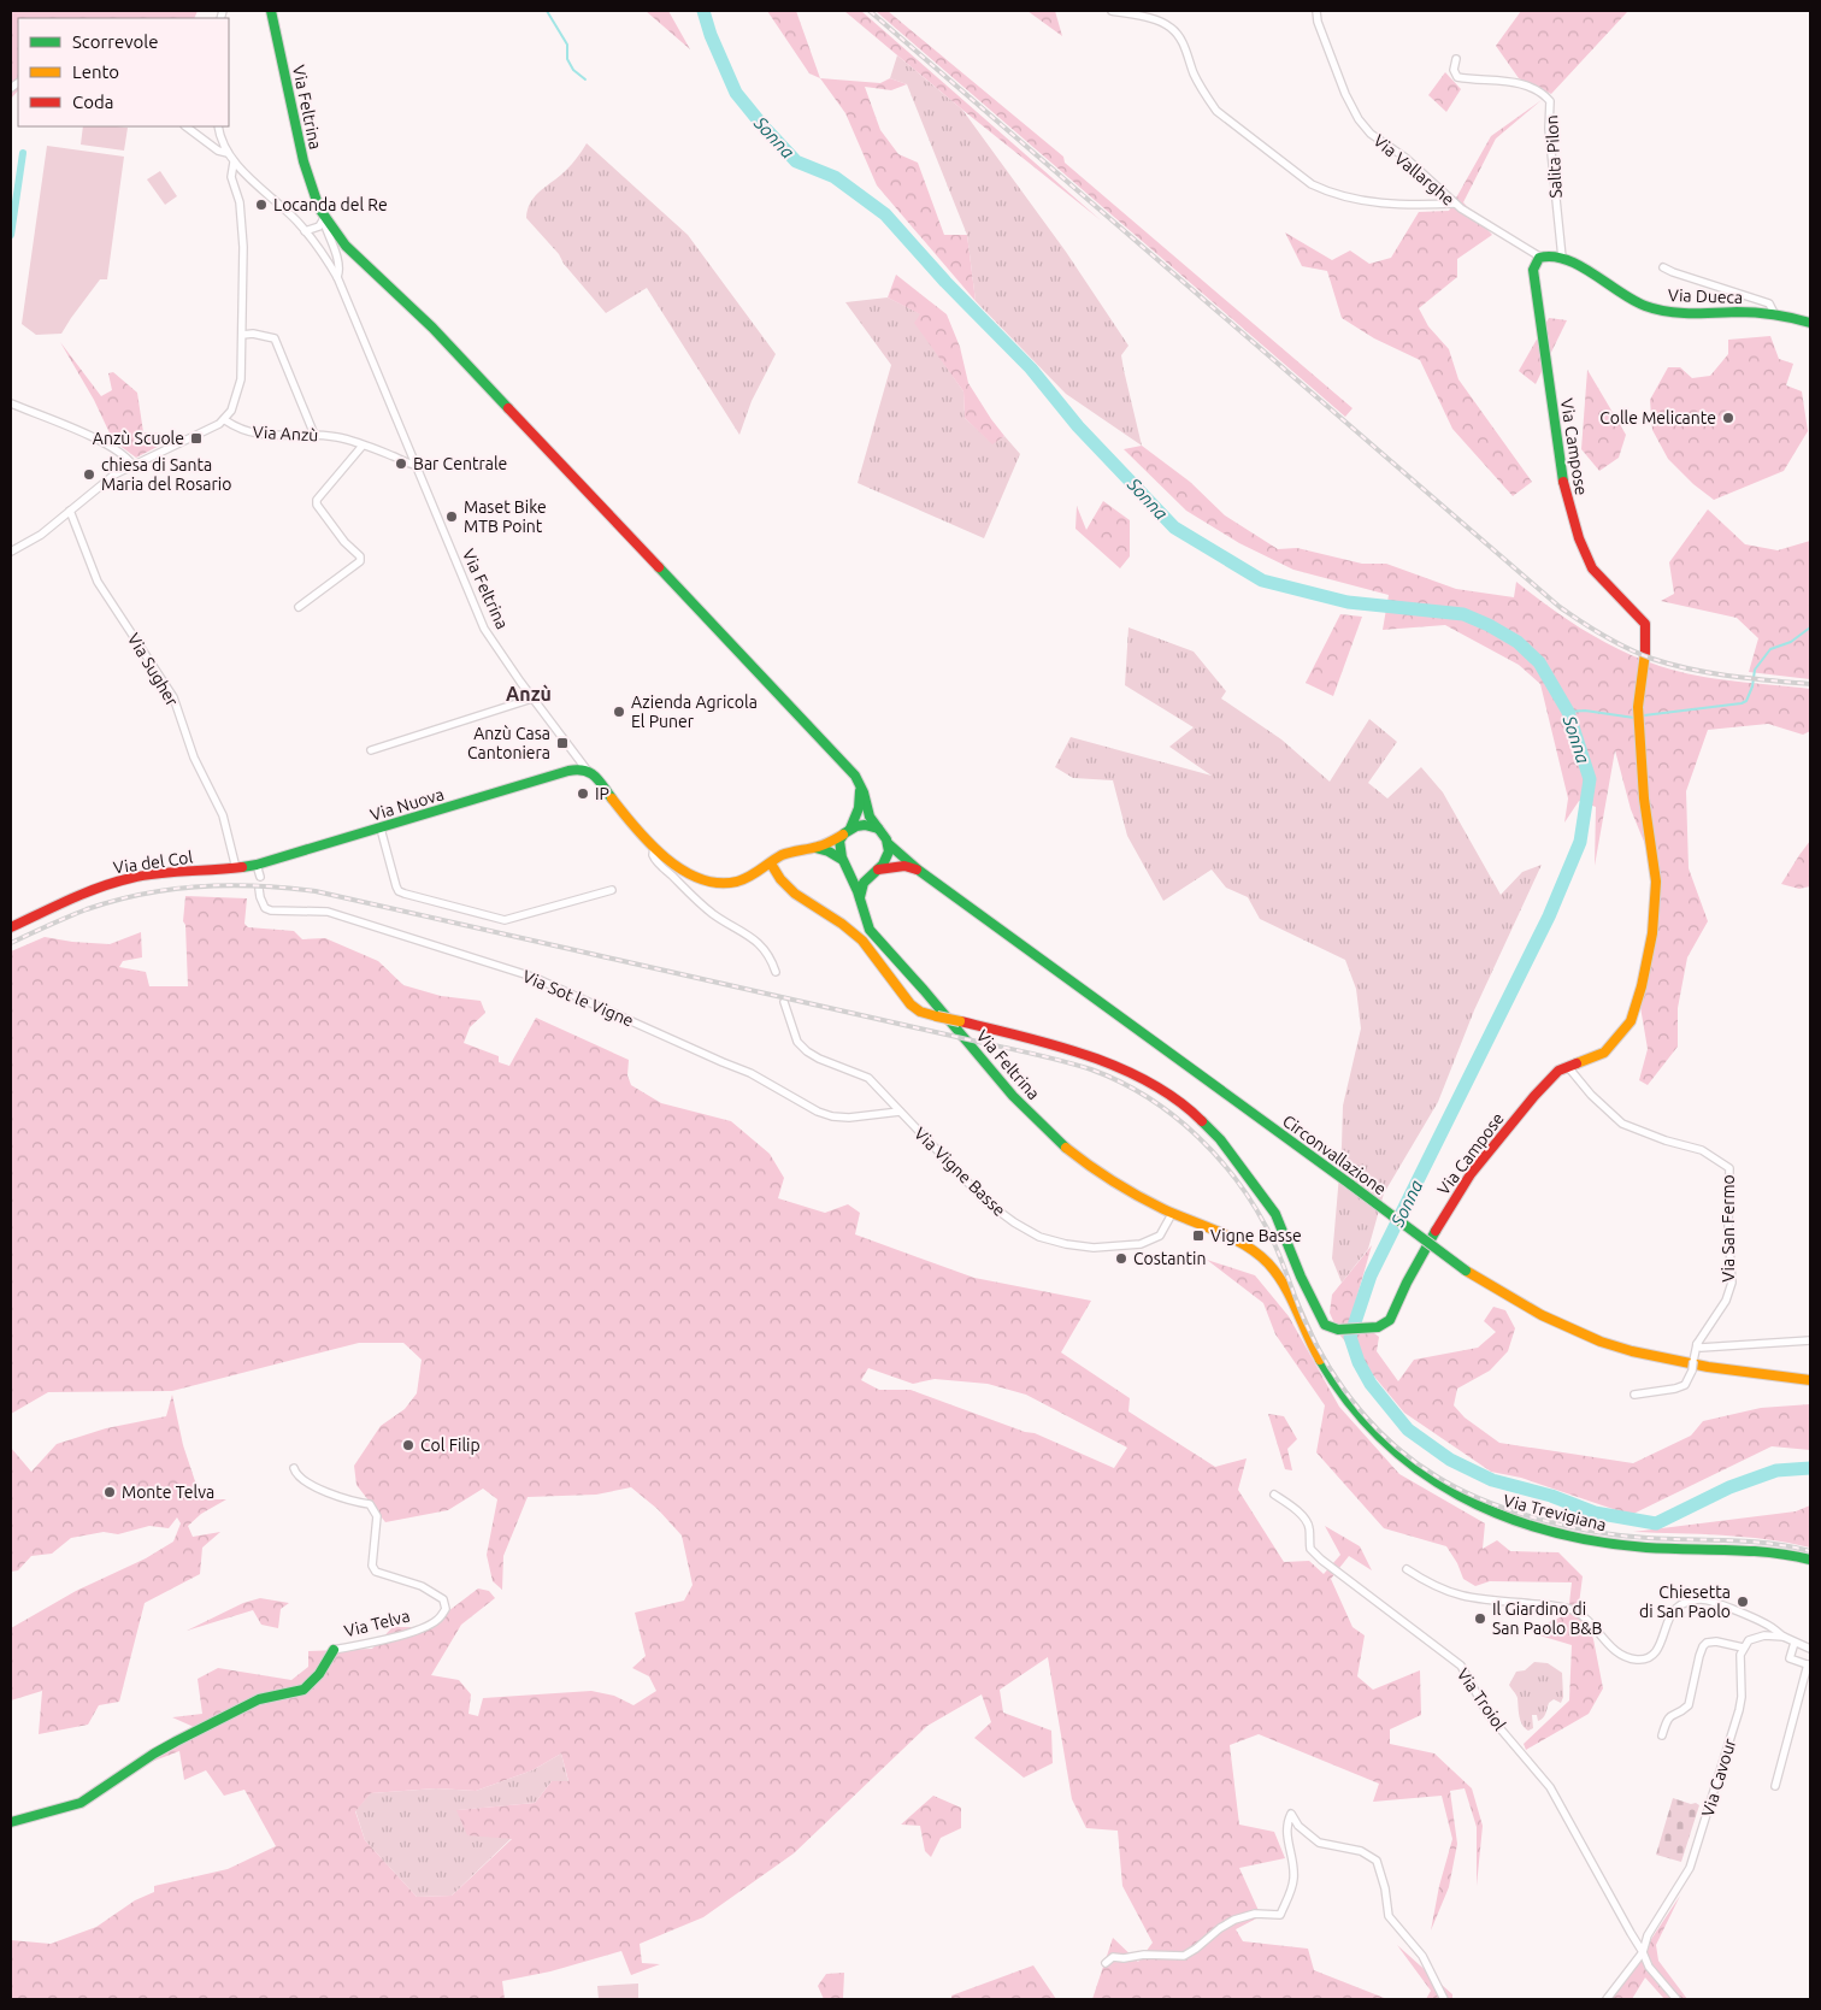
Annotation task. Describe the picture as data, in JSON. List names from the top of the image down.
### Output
{
  "streets": {
    "main road": [
      "Via Feltrina",
      "Via Dueca",
      "Via Campose",
      "Via Nuova",
      "Via del Col",
      "Circonvallazione",
      "Via Trevigiana",
      "Via Telva"
    ],
    "street": [
      "Salita Pilon",
      "Via Vallarghe",
      "Via Anzù",
      "Via Sugher",
      "Via Sot le Vigne",
      "Via Vigne Basse",
      "Via San Fermo",
      "Via Troiol",
      "Via Cavour"
    ]
  },
  "crossings": [
    ["Via Feltrina", "Via Anzù"],
    ["Via Feltrina", "Via Campose"],
    ["Via Feltrina", "Via Nuova"],
    ["Via Feltrina", "Circonvallazione"],
    ["Via Feltrina", "Via Vigne Basse"],
    ["Via Feltrina", "Via Trevigiana"],
    ["Salita Pilon", "Via Dueca"],
    ["Via Vallarghe", "Via Dueca"],
    ["Via Vallarghe", "Via Campose"],
    ["Via Dueca", "Via Campose"],
    ["Via Campose", "Via San Fermo"],
    ["Via Sugher", "Via Nuova"],
    ["Via Sugher", "Via del Col"],
    ["Via Nuova", "Via del Col"],
    ["Via Sot le Vigne", "Via Vigne Basse"],
    ["Via Vigne Basse", "Via Trevigiana"],
    ["Via Troiol", "Via Cavour"]
  ],
  "districts": ["Anzù"],
  "water": ["Sonna"],
  "places": {
    "other": [
      "Locanda del Re",
      "Colle Melicante",
      "Bar Centrale",
      "chiesa di Santa Maria del Rosario",
      "Maset Bike MTB Point",
      "Azienda Agricola El Puner",
      "IP",
      "Costantin",
      "Col Filip",
      "Monte Telva",
      "Chiesetta di San Paolo",
      "Il Giardino di San Paolo B&B"
    ],
    "transit": ["Anzù Scuole", "Anzù Casa Cantoniera", "Vigne Basse"]
  },
  "legend": ["Scorrevole", "Lento", "Coda"]
}
